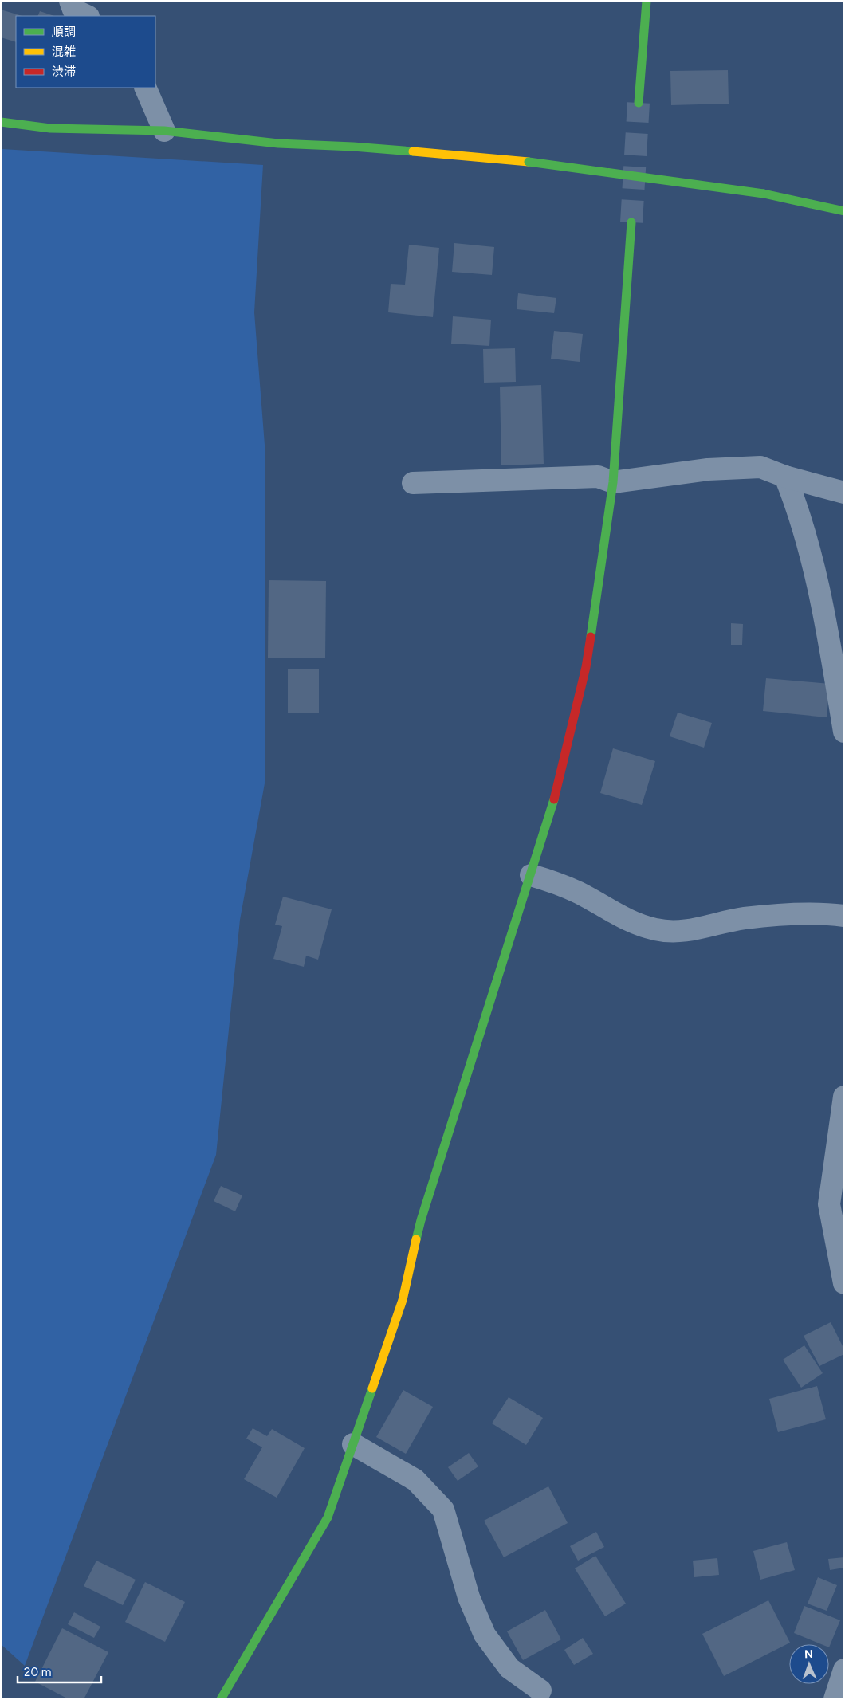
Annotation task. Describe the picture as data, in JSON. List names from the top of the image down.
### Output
{
  "legend": ["順調", "混雑", "渋滞"],
  "scale_bar": "20 m",
  "north": "top"
}
